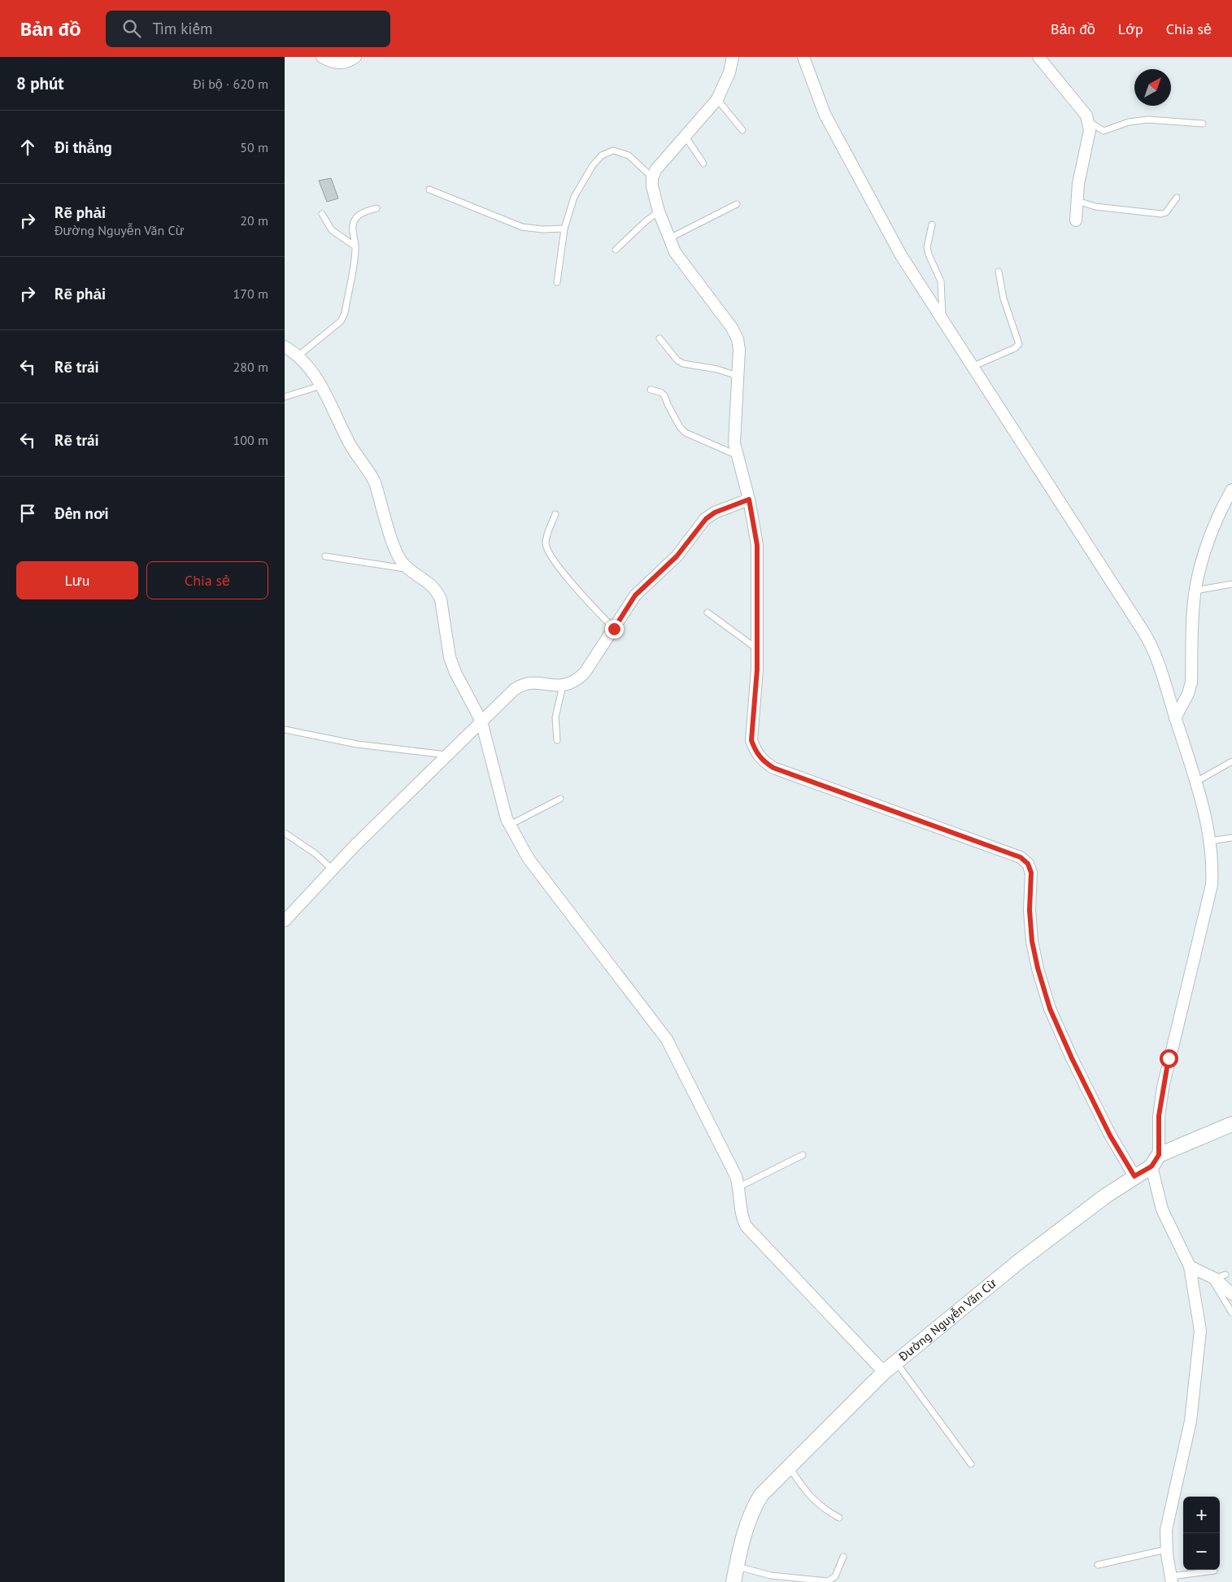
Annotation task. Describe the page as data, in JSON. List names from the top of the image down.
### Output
{
  "streets": {
    "street": ["Đường Nguyễn Văn Cừ"]
  },
  "north": "top right",
  "page": {
    "header": "Bản đồ",
    "search": "Tìm kiếm",
    "nav": ["Bản đồ", "Lớp", "Chia sẻ"],
    "heading": ["8 phút", "Đi bộ · 620 m"],
    "list": [
      ["Đi thẳng", "50 m"],
      ["Rẽ phải", "Đường Nguyễn Văn Cừ", "20 m"],
      ["Rẽ phải", "170 m"],
      ["Rẽ trái", "280 m"],
      ["Rẽ trái", "100 m"],
      "Đến nơi"
    ],
    "buttons": ["Lưu", "Chia sẻ"],
    "map_buttons": ["+", "−"]
  }
}
